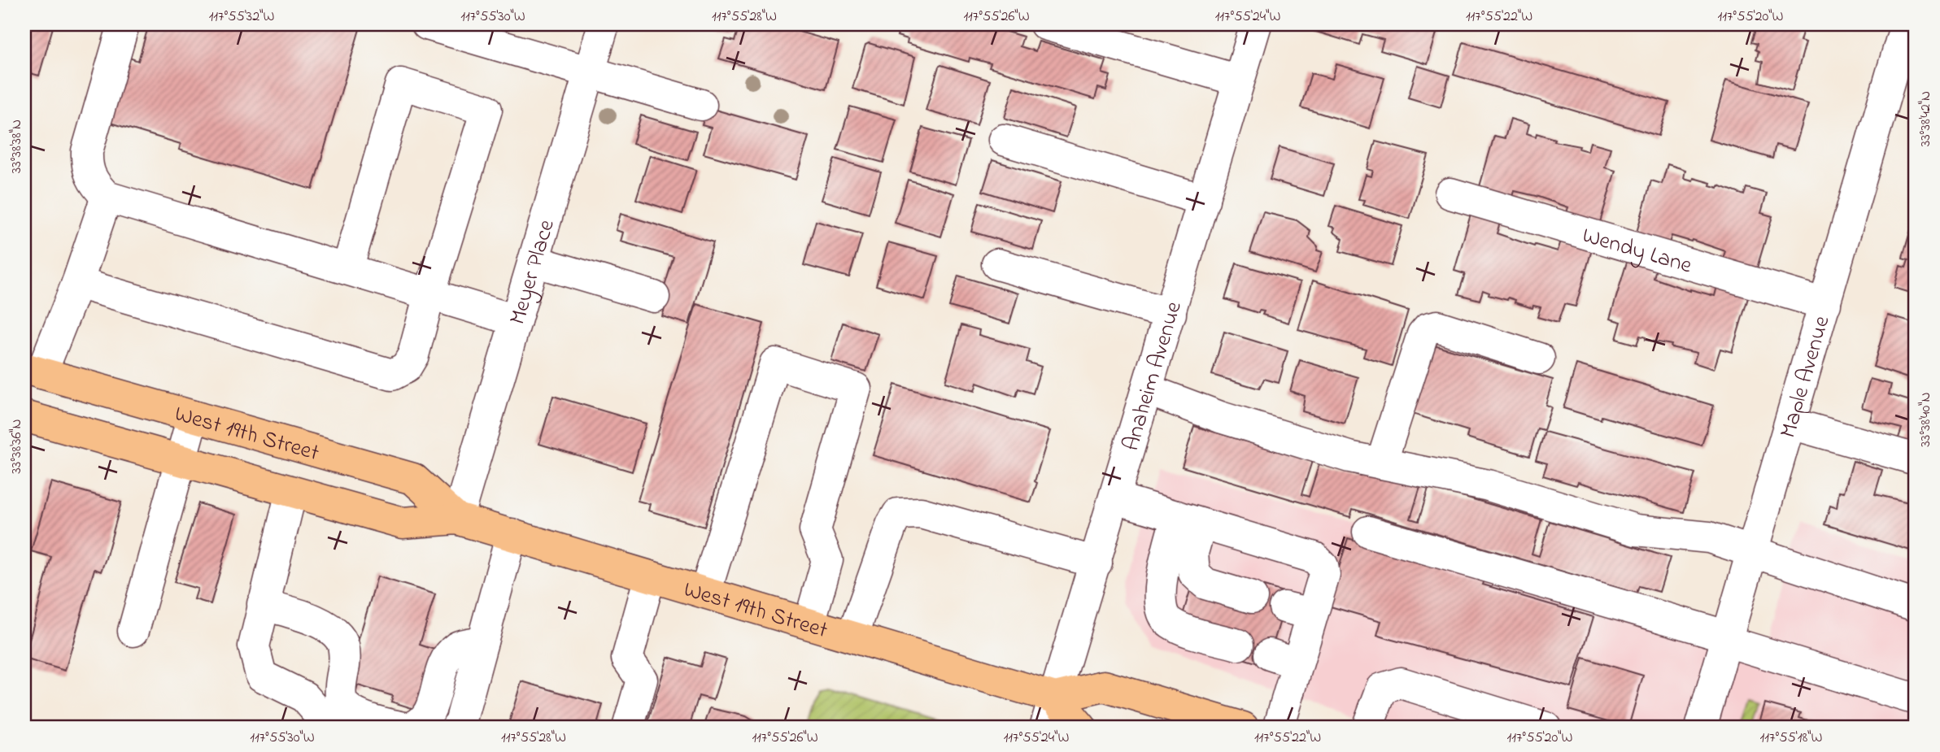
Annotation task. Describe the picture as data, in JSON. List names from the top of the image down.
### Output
{
  "streets": {
    "main road": ["West 19th Street"],
    "street": [
      "Wendy Lane",
      "Meyer Place",
      "Anaheim Avenue",
      "Maple Avenue"
    ]
  },
  "crossings": [
    ["Wendy Lane", "Maple Avenue"],
    ["Meyer Place", "West 19th Street"],
    ["Anaheim Avenue", "West 19th Street"]
  ],
  "coordinates": [
    "117°55'32\"W",
    "117°55'30\"W",
    "117°55'28\"W",
    "117°55'26\"W",
    "117°55'24\"W",
    "117°55'22\"W",
    "117°55'20\"W",
    "33°38'42\"N",
    "33°38'38\"N",
    "33°38'40\"N",
    "33°38'36\"N",
    "117°55'18\"W"
  ]
}
